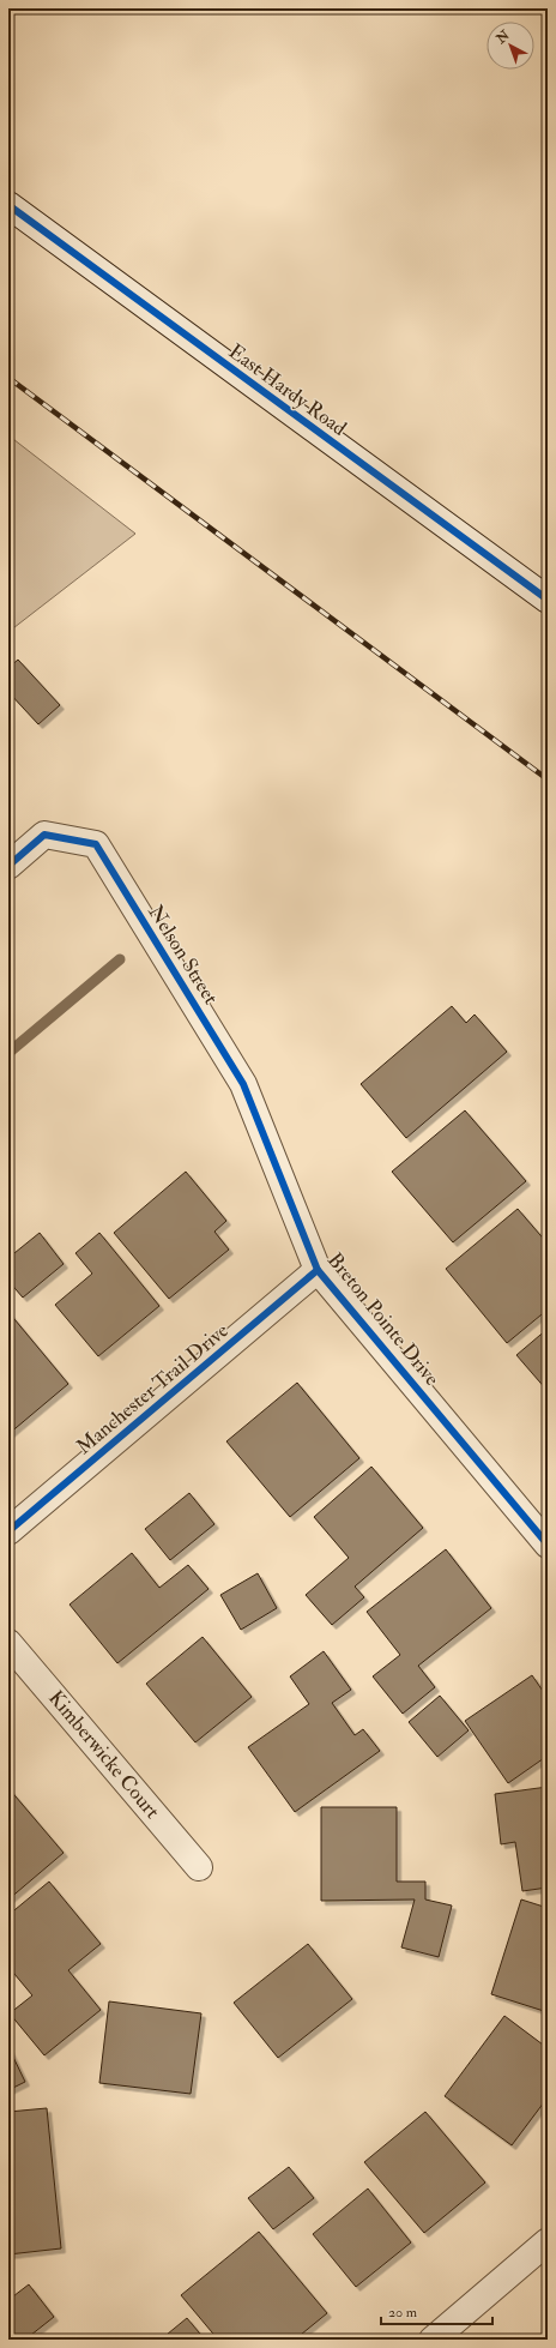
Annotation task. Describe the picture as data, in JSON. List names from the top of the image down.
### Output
{
  "streets": {
    "street": [
      "East Hardy Road",
      "Nelson Street",
      "Breton Pointe Drive",
      "Manchester Trail Drive",
      "Kimberwicke Court"
    ]
  },
  "crossings": [
    ["Nelson Street", "Breton Pointe Drive"],
    ["Breton Pointe Drive", "Manchester Trail Drive"]
  ],
  "scale_bar": "20 m",
  "north": "top left"
}
